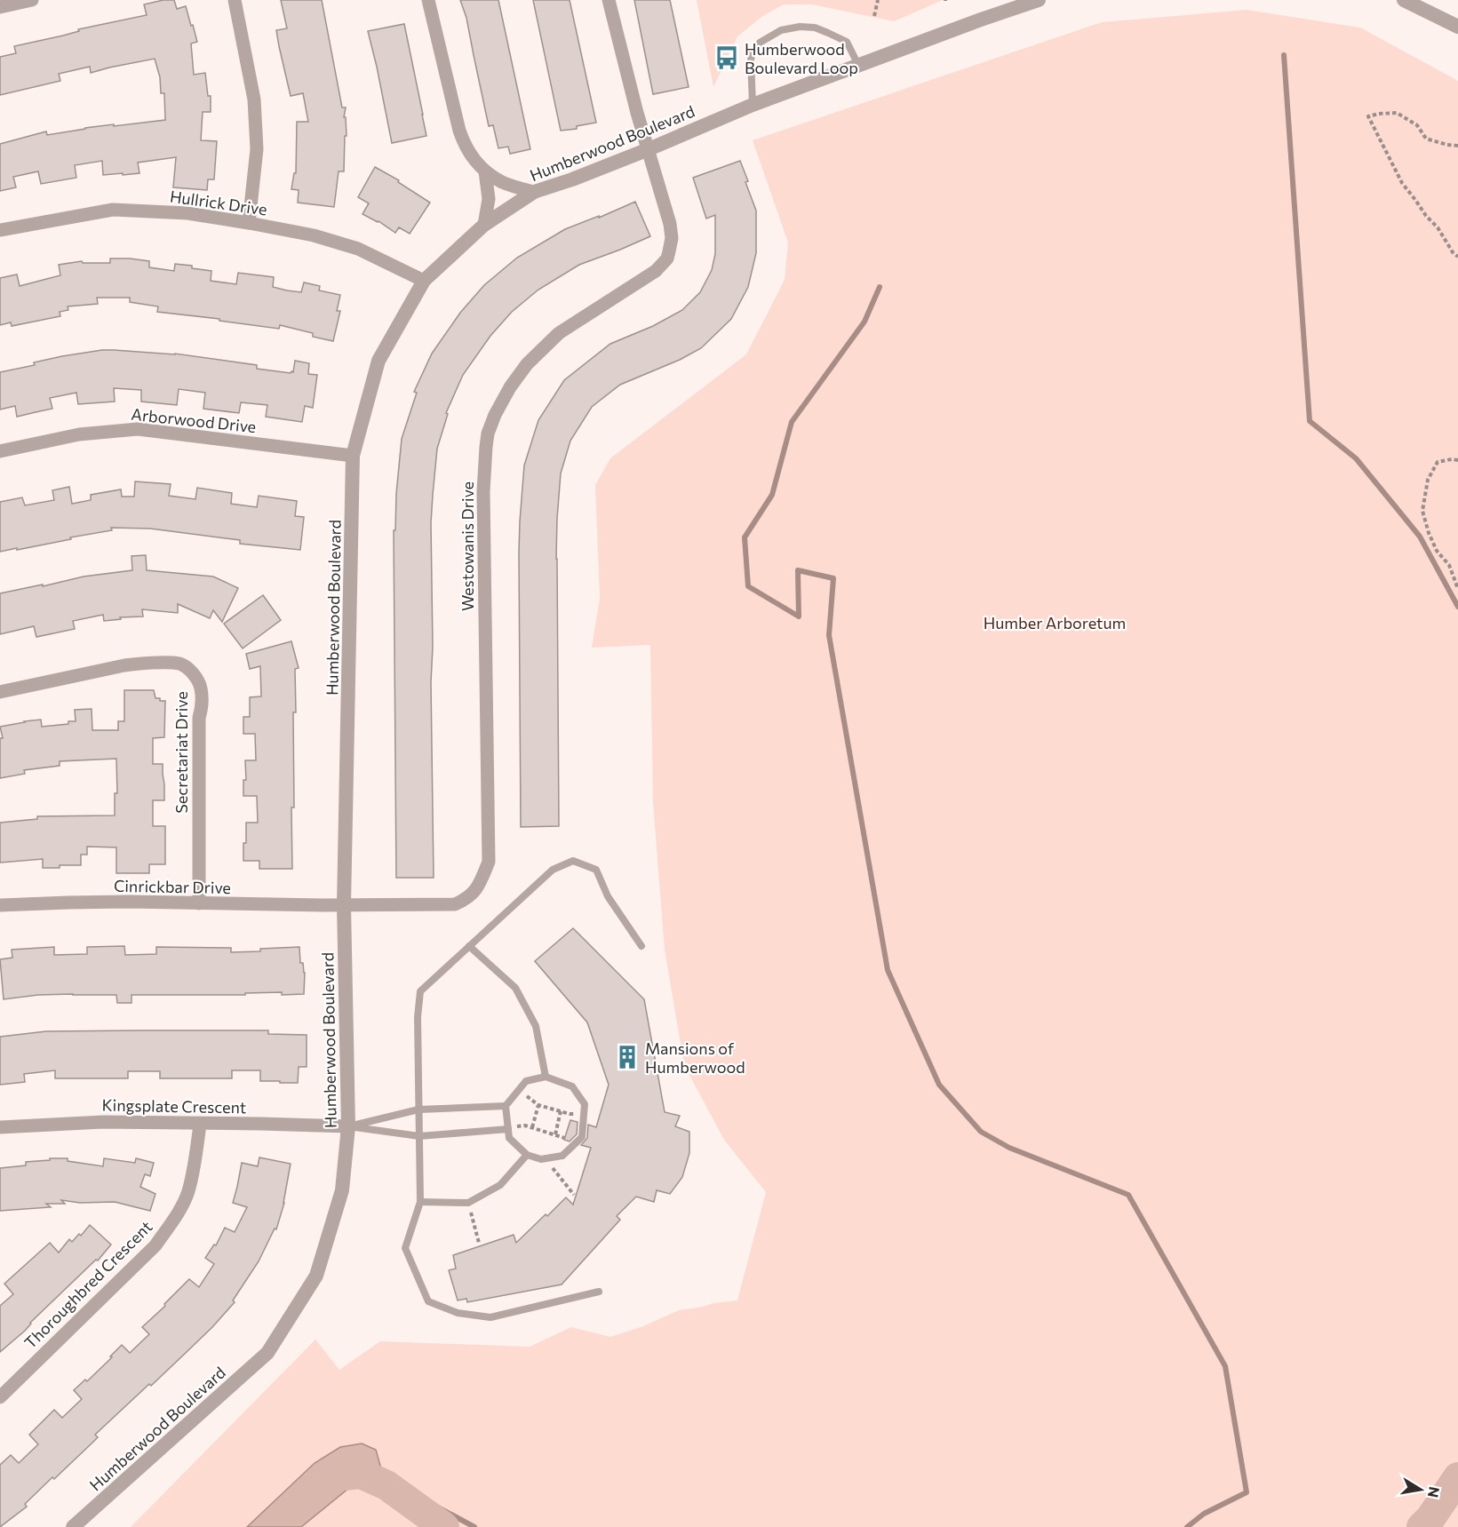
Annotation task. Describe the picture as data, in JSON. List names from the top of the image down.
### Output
{
  "streets": {
    "street": [
      "Humberwood Boulevard",
      "Hullrick Drive",
      "Arborwood Drive",
      "Westowanis Drive",
      "Secretariat Drive",
      "Cinrickbar Drive",
      "Kingsplate Crescent",
      "Thoroughbred Crescent"
    ]
  },
  "crossings": [
    ["Humberwood Boulevard", "Hullrick Drive"],
    ["Humberwood Boulevard", "Arborwood Drive"],
    ["Humberwood Boulevard", "Westowanis Drive"],
    ["Humberwood Boulevard", "Cinrickbar Drive"],
    ["Humberwood Boulevard", "Kingsplate Crescent"],
    ["Westowanis Drive", "Cinrickbar Drive"],
    ["Secretariat Drive", "Cinrickbar Drive"],
    ["Kingsplate Crescent", "Thoroughbred Crescent"]
  ],
  "parks": ["Humber Arboretum"],
  "places": {
    "bus stop": ["Humberwood Boulevard Loop"],
    "building": ["Mansions of Humberwood"]
  },
  "north": "right"
}
